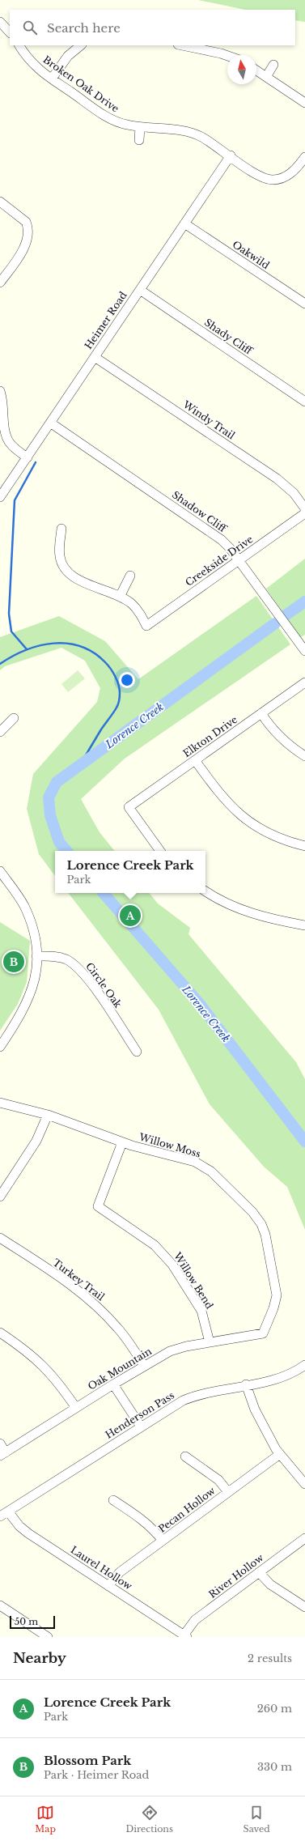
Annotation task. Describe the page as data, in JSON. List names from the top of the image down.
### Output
{
  "streets": {
    "street": [
      "Broken Oak Drive",
      "Oakwild",
      "Heimer Road",
      "Shady Cliff",
      "Windy Trail",
      "Shadow Cliff",
      "Creekside Drive",
      "Elkton Drive",
      "Circle Oak",
      "Willow Moss",
      "Turkey Trail",
      "Willow Bend",
      "Oak Mountain",
      "Henderson Pass",
      "Pecan Hollow",
      "Laurel Hollow",
      "River Hollow"
    ]
  },
  "crossings": [
    ["Broken Oak Drive", "Heimer Road"],
    ["Oakwild", "Heimer Road"],
    ["Heimer Road", "Shady Cliff"],
    ["Heimer Road", "Windy Trail"],
    ["Heimer Road", "Shadow Cliff"],
    ["Shadow Cliff", "Creekside Drive"],
    ["Willow Moss", "Willow Bend"],
    ["Willow Moss", "Oak Mountain"],
    ["Turkey Trail", "Oak Mountain"],
    ["Willow Bend", "Oak Mountain"],
    ["Henderson Pass", "Laurel Hollow"],
    ["Pecan Hollow", "Laurel Hollow"],
    ["Laurel Hollow", "River Hollow"]
  ],
  "water": ["Lorence Creek"],
  "scale_bar": "50 m",
  "north": "top",
  "page": {
    "search": "Search here",
    "popup": ["Lorence Creek Park", "Park"],
    "pins": ["A", "B"],
    "scale": "50 m",
    "heading": ["Nearby", "2 results"],
    "list": [
      {
        "mark": "A",
        "name": "Lorence Creek Park",
        "note": "Park",
        "value": "260 m"
      },
      {
        "mark": "B",
        "name": "Blossom Park",
        "note": "Park · Heimer Road",
        "value": "330 m"
      }
    ],
    "nav": ["Map", "Directions", "Saved"]
  }
}
